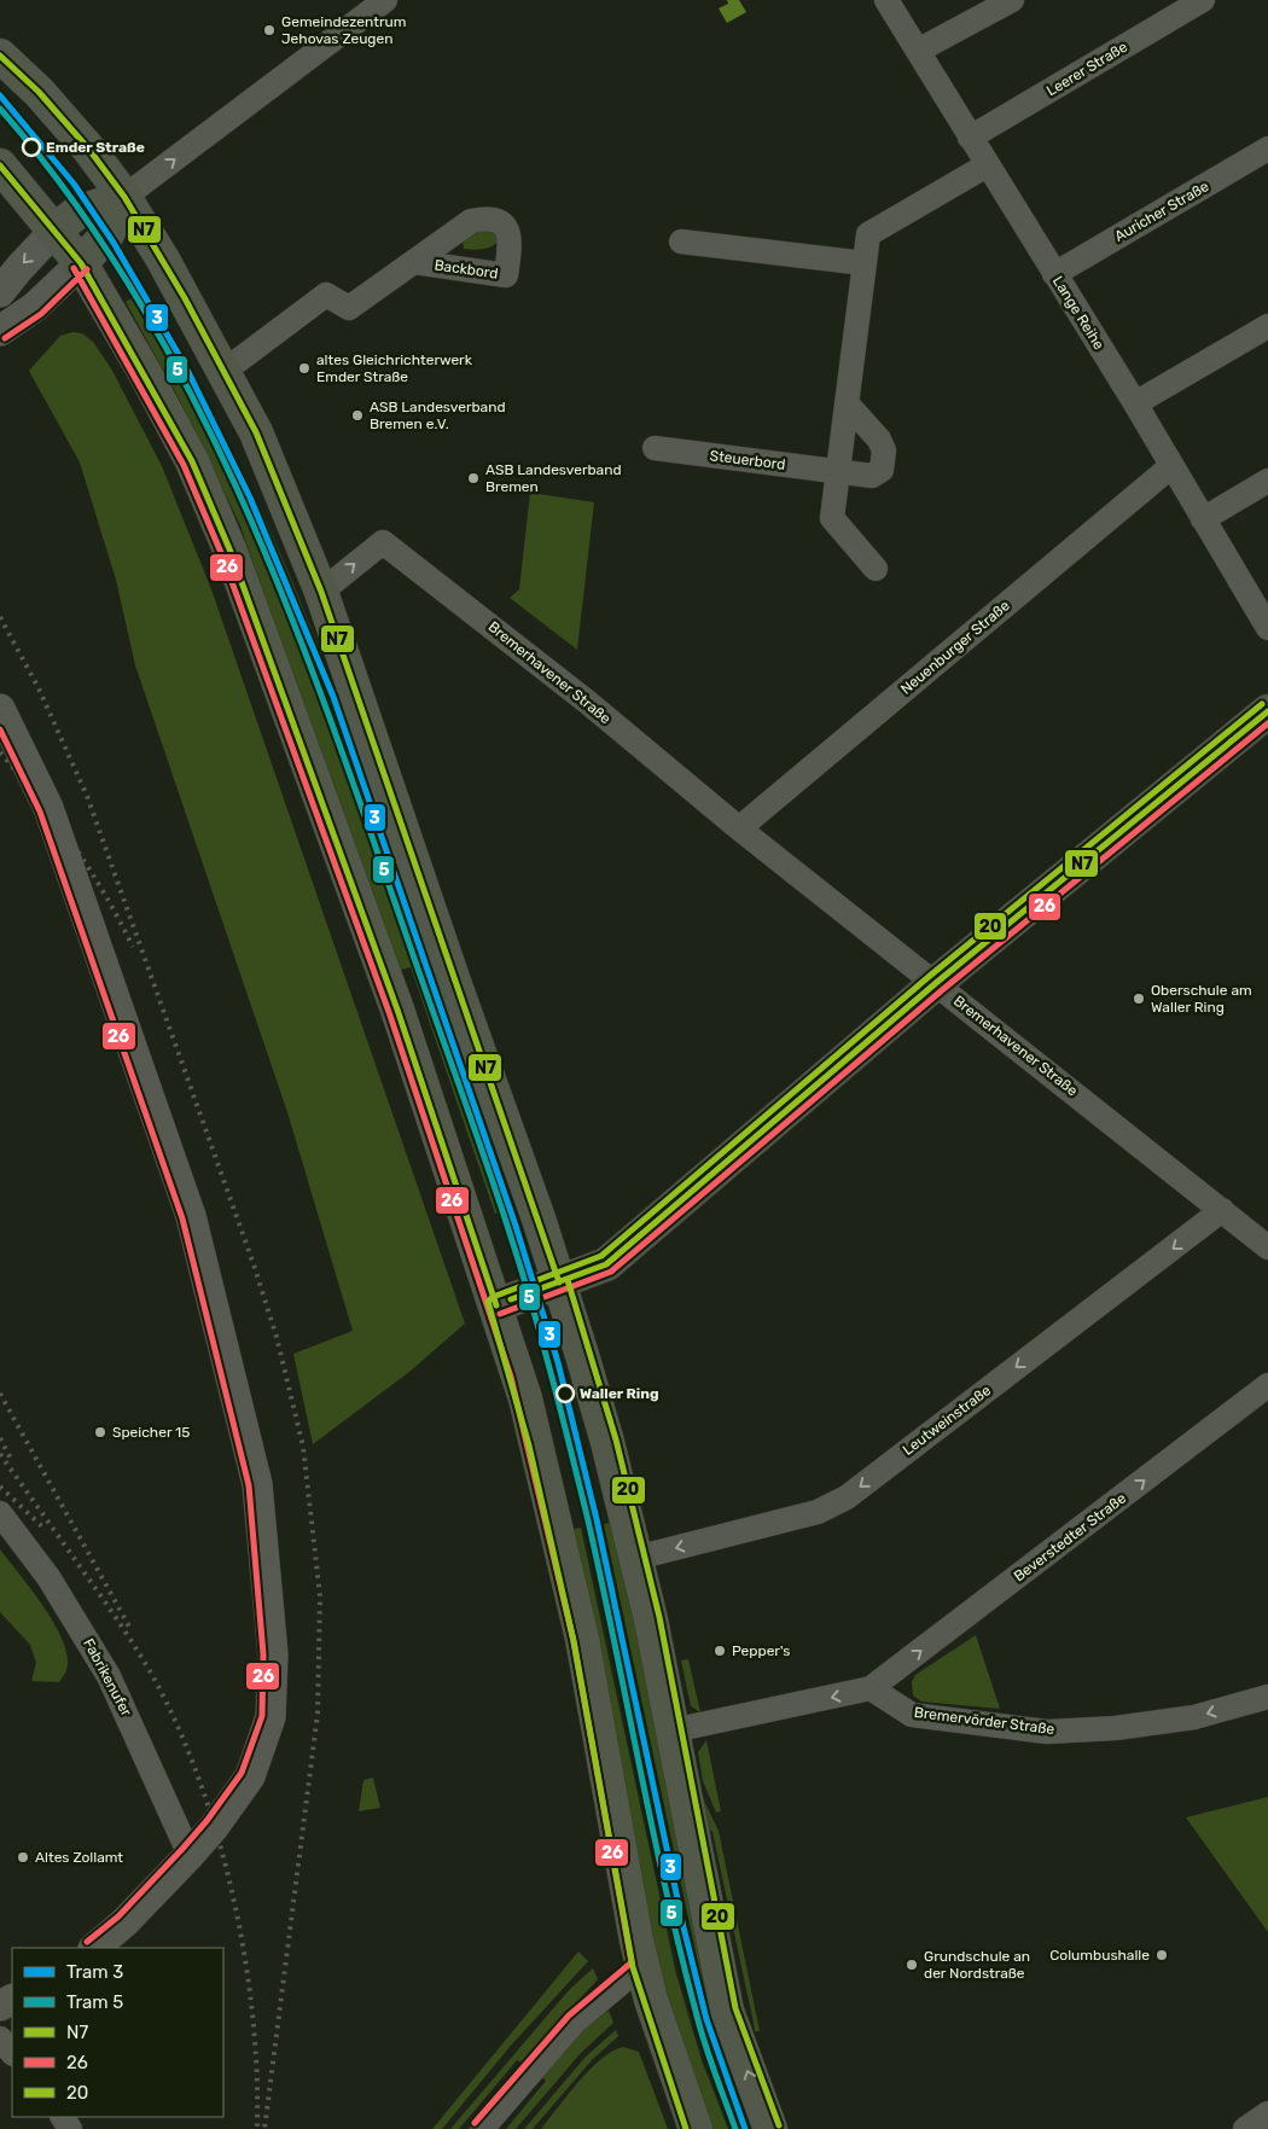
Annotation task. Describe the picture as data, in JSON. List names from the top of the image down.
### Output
{
  "streets": {
    "street": [
      "Leerer Straße",
      "Auricher Straße",
      "Backbord",
      "Lange Reihe",
      "Steuerbord",
      "Neuenburger Straße",
      "Bremerhavener Straße",
      "Leutweinstraße",
      "Beverstedter Straße",
      "Fabrikenufer",
      "Bremervörder Straße"
    ]
  },
  "crossings": [
    ["Leerer Straße", "Lange Reihe"],
    ["Auricher Straße", "Lange Reihe"],
    ["Lange Reihe", "Neuenburger Straße"],
    ["Neuenburger Straße", "Bremerhavener Straße"],
    ["Bremerhavener Straße", "Leutweinstraße"],
    ["Beverstedter Straße", "Bremervörder Straße"]
  ],
  "one_way": [
    "Bremerhavener Straße",
    "Leutweinstraße",
    "Beverstedter Straße",
    "Bremervörder Straße"
  ],
  "places": [
    "Gemeindezentrum Jehovas Zeugen",
    "Emder Straße",
    "altes Gleichrichterwerk Emder Straße",
    "ASB Landesverband Bremen e.V.",
    "ASB Landesverband Bremen",
    "Oberschule am Waller Ring",
    "Waller Ring",
    "Speicher 15",
    "Pepper's",
    "Altes Zollamt",
    "Columbushalle",
    "Grundschule an der Nordstraße"
  ],
  "lines": [
    "transit line N7",
    "tram line 3",
    "tram line 5",
    "transit line 26",
    "transit line 20"
  ],
  "legend": [
    "Tram 3",
    "Tram 5",
    "N7",
    "26",
    "20"
  ]
}
